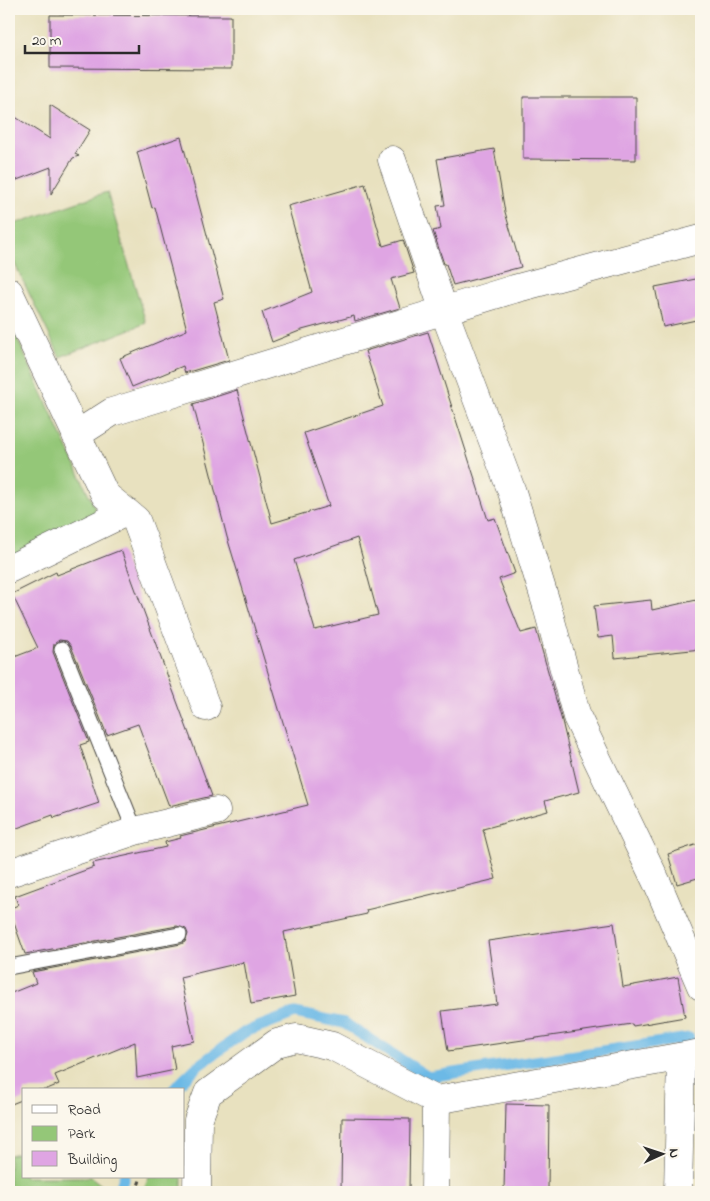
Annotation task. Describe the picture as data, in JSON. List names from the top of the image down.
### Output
{
  "legend": ["Road", "Park", "Building"],
  "scale_bar": "20 m",
  "north": "right"
}
